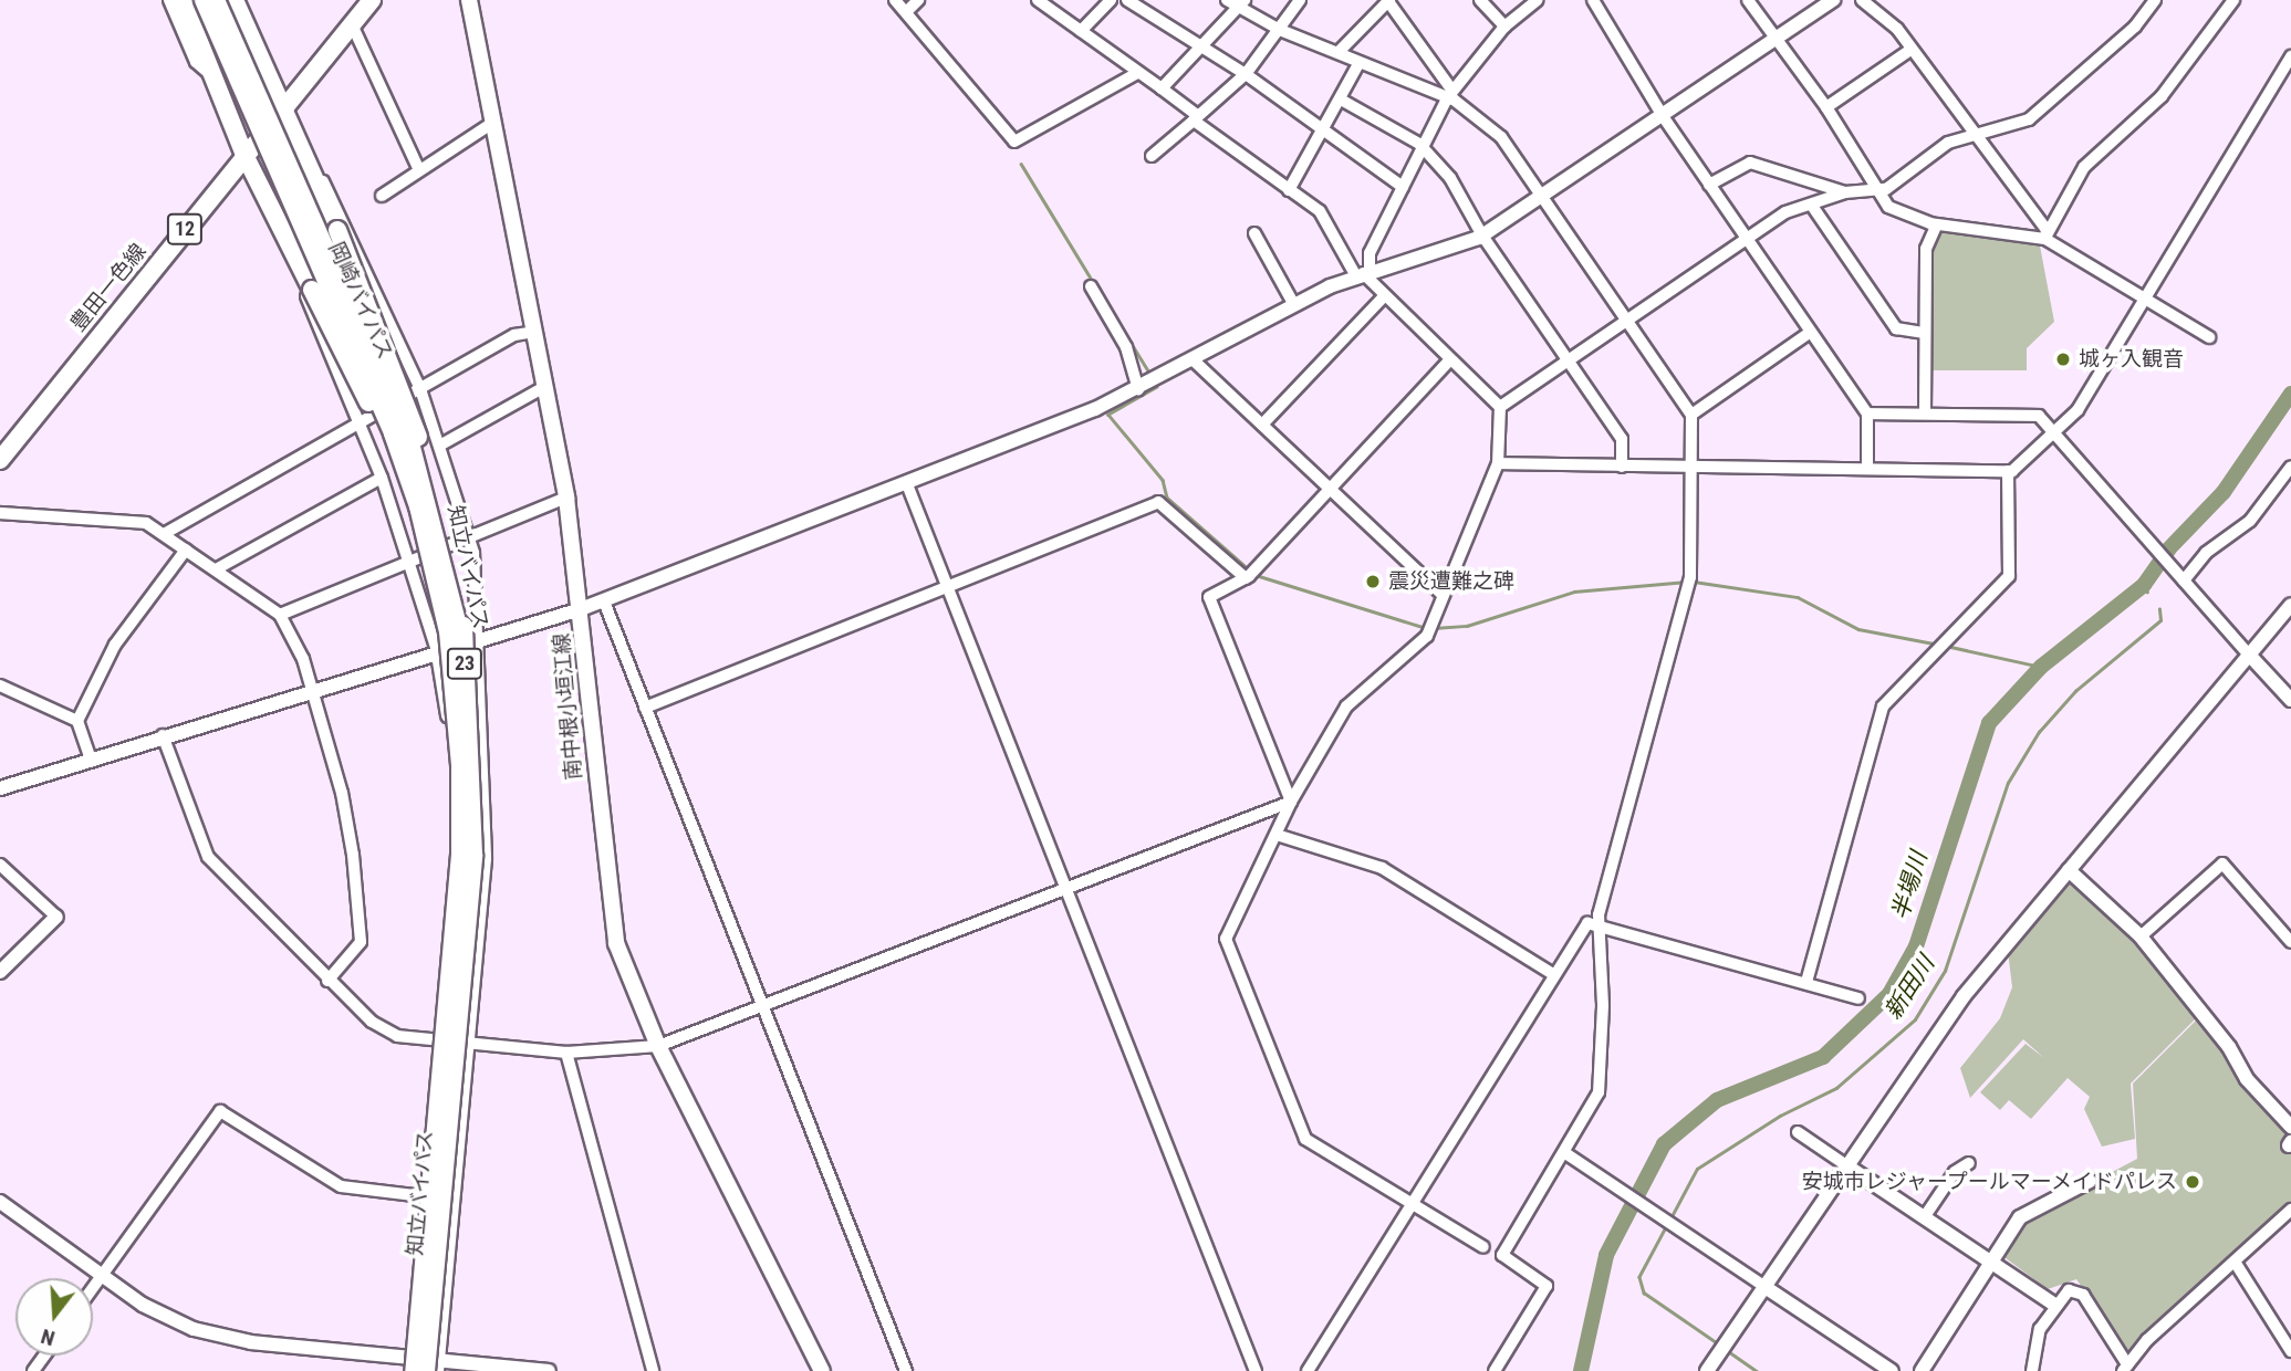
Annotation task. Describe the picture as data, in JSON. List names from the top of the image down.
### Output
{
  "streets": {
    "main road": [
      "12",
      "豊田一色線",
      "岡崎バイパス",
      "知立バイパス",
      "23",
      "南中根小垣江線"
    ]
  },
  "crossings": [
    ["豊田一色線", "23"],
    ["岡崎バイパス", "知立バイパス"],
    ["岡崎バイパス", "23"],
    ["知立バイパス", "23"]
  ],
  "water": ["半場川", "新田川"],
  "places": ["城ヶ入観音", "震災遭難之碑", "安城市レジャープールマーメイドパレス"],
  "north": "bottom"
}
